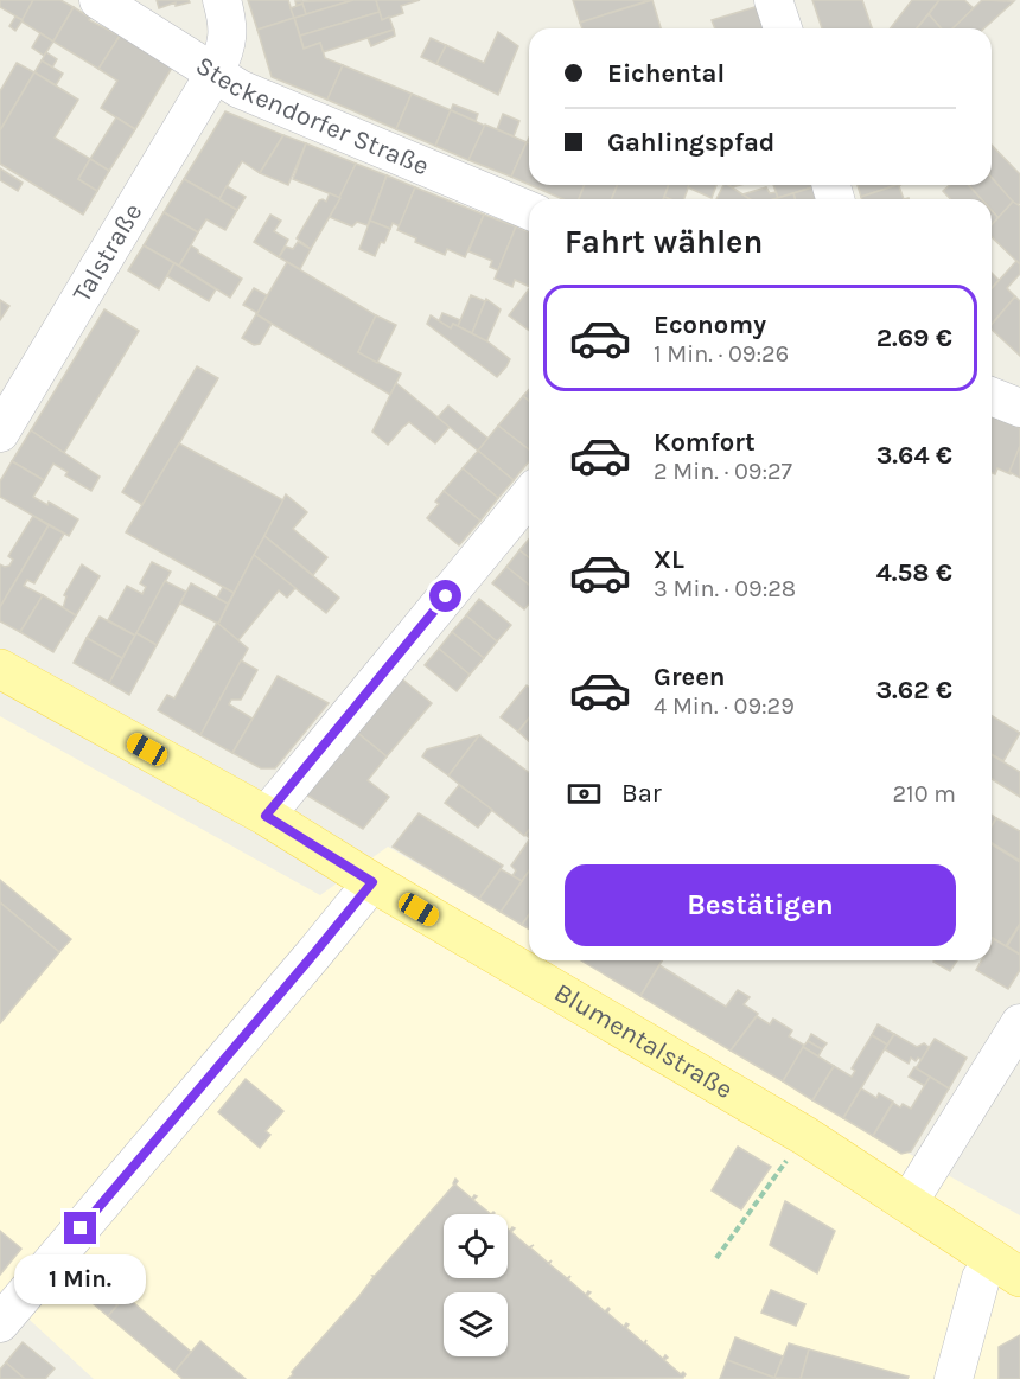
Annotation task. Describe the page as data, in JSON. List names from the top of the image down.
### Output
{
  "streets": {
    "main road": ["Blumentalstraße"],
    "street": ["Steckendorfer Straße", "Talstraße"]
  },
  "crossings": [
    ["Steckendorfer Straße", "Talstraße"]
  ],
  "page": {
    "banner": ["Eichental", "Gahlingspfad"],
    "heading": "Fahrt wählen",
    "list": [
      {
        "name": "Economy",
        "note": "1 Min. · 09:26",
        "value": "2.69 €"
      },
      {
        "name": "Komfort",
        "note": "2 Min. · 09:27",
        "value": "3.64 €"
      },
      {
        "name": "XL",
        "note": "3 Min. · 09:28",
        "value": "4.58 €"
      },
      {
        "name": "Green",
        "note": "4 Min. · 09:29",
        "value": "3.62 €"
      }
    ],
    "pay": ["Bar", "210 m"],
    "buttons": "Bestätigen",
    "bubble": "1 Min."
  }
}
